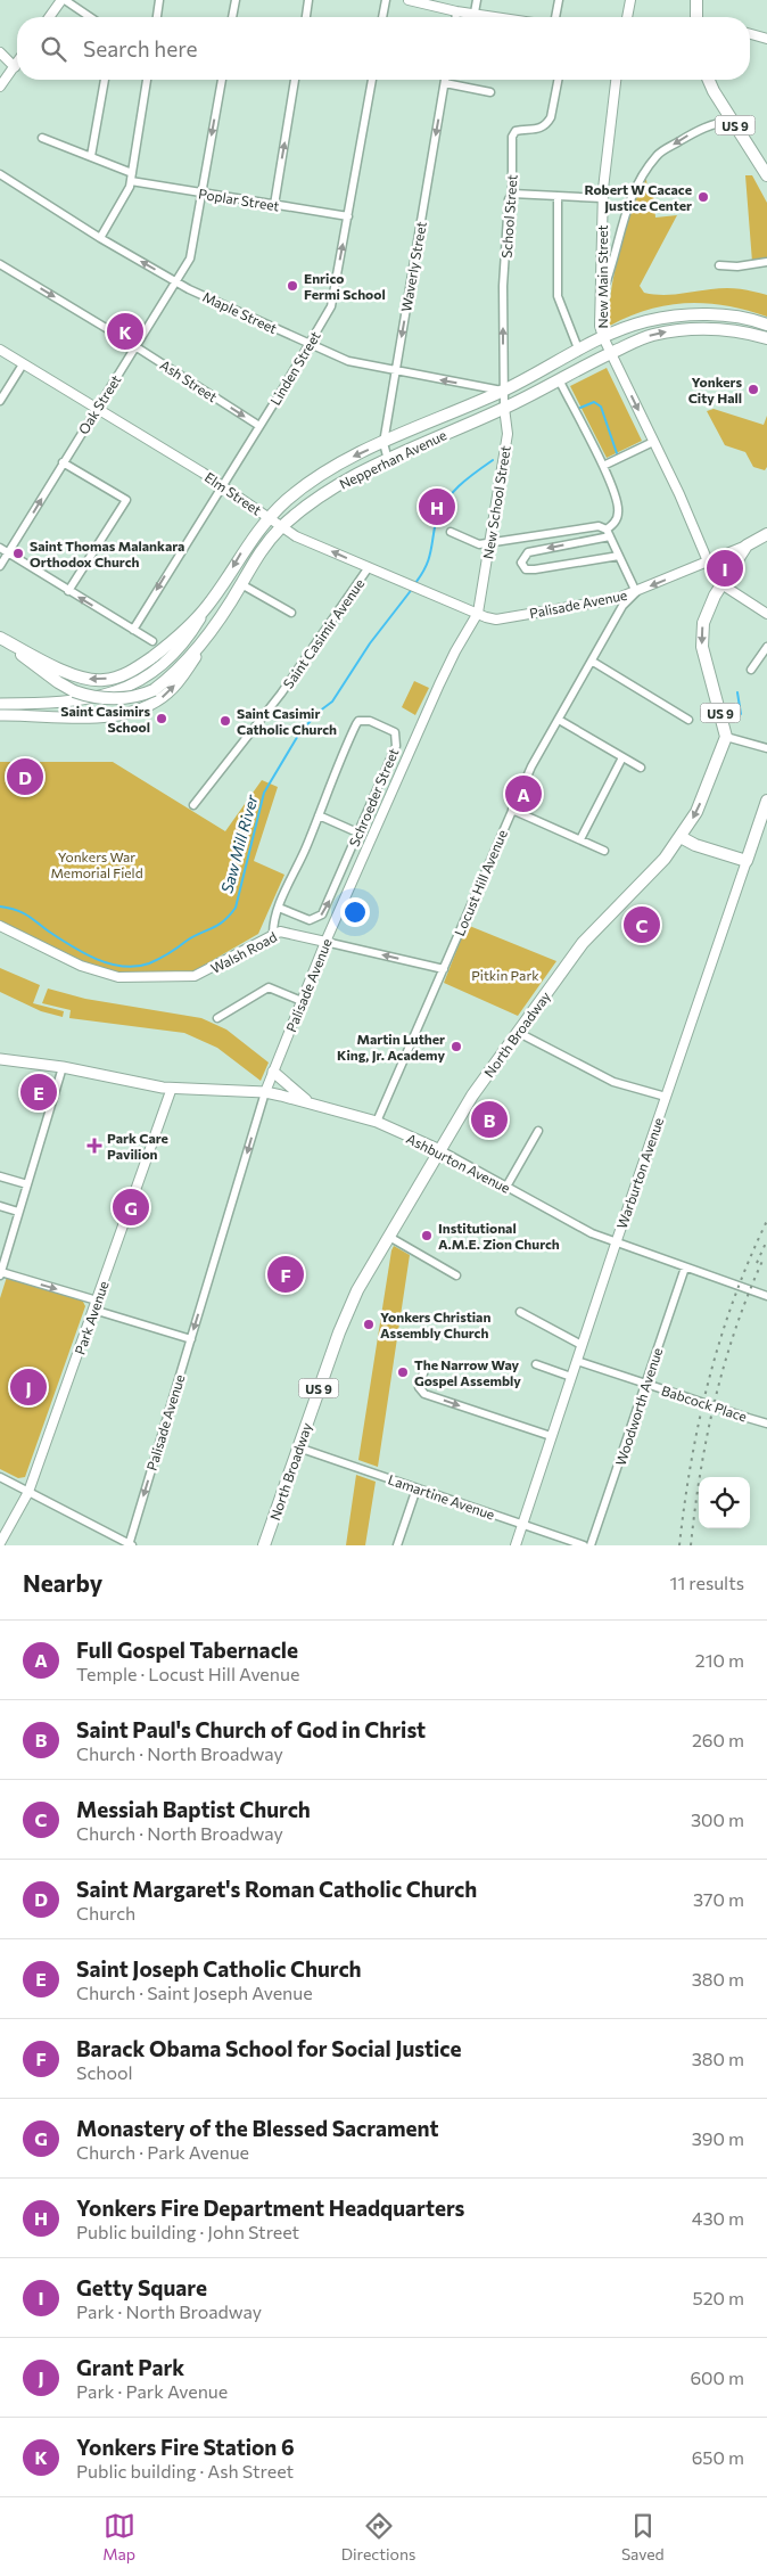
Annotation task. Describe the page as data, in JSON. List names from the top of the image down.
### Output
{
  "streets": {
    "main road": [
      "US 9",
      "Nepperhan Avenue",
      "North Broadway",
      "Ashburton Avenue",
      "Warburton Avenue"
    ],
    "street": [
      "Poplar Street",
      "School Street",
      "Waverly Street",
      "New Main Street",
      "Maple Street",
      "Linden Street",
      "Ash Street",
      "Oak Street",
      "Elm Street",
      "New School Street",
      "Palisade Avenue",
      "Saint Casimir Avenue",
      "Schroeder Street",
      "Locust Hill Avenue",
      "Walsh Road",
      "Park Avenue",
      "Babcock Place",
      "Woodworth Avenue",
      "Lamartine Avenue"
    ]
  },
  "crossings": [
    ["US 9", "New Main Street"],
    ["US 9", "Palisade Avenue"],
    ["US 9", "North Broadway"],
    ["Poplar Street", "Linden Street"],
    ["Poplar Street", "Oak Street"],
    ["School Street", "Maple Street"],
    ["School Street", "Nepperhan Avenue"],
    ["School Street", "New School Street"],
    ["Waverly Street", "Maple Street"],
    ["Waverly Street", "Nepperhan Avenue"],
    ["New Main Street", "Nepperhan Avenue"],
    ["New Main Street", "Palisade Avenue"],
    ["Maple Street", "Linden Street"],
    ["Maple Street", "Oak Street"],
    ["Maple Street", "Nepperhan Avenue"],
    ["Maple Street", "New School Street"],
    ["Linden Street", "Ash Street"],
    ["Linden Street", "Elm Street"],
    ["Ash Street", "Oak Street"],
    ["Oak Street", "Elm Street"],
    ["Nepperhan Avenue", "Elm Street"],
    ["Nepperhan Avenue", "New School Street"],
    ["Elm Street", "New School Street"],
    ["Elm Street", "Palisade Avenue"],
    ["Elm Street", "Saint Casimir Avenue"],
    ["New School Street", "Palisade Avenue"],
    ["Palisade Avenue", "Locust Hill Avenue"],
    ["Palisade Avenue", "Walsh Road"],
    ["Palisade Avenue", "Ashburton Avenue"],
    ["Schroeder Street", "Walsh Road"],
    ["Locust Hill Avenue", "Ashburton Avenue"],
    ["North Broadway", "Ashburton Avenue"],
    ["North Broadway", "Lamartine Avenue"],
    ["Ashburton Avenue", "Warburton Avenue"],
    ["Ashburton Avenue", "Park Avenue"],
    ["Ashburton Avenue", "Woodworth Avenue"],
    ["Warburton Avenue", "Babcock Place"],
    ["Warburton Avenue", "Lamartine Avenue"],
    ["Babcock Place", "Woodworth Avenue"]
  ],
  "one_way": [
    "Waverly Street",
    "Maple Street",
    "Ash Street",
    "Palisade Avenue"
  ],
  "water": ["Saw Mill River"],
  "parks": ["Yonkers War Memorial Field", "Pitkin Park"],
  "places": {
    "other": [
      "Robert W Cacace Justice Center",
      "Enrico Fermi School",
      "Yonkers City Hall",
      "Saint Thomas Malankara Orthodox Church",
      "Saint Casimirs School",
      "Saint Casimir Catholic Church",
      "Martin Luther King, Jr. Academy",
      "Institutional A.M.E. Zion Church",
      "Yonkers Christian Assembly Church",
      "The Narrow Way Gospel Assembly"
    ],
    "health": ["Park Care Pavilion"]
  },
  "page": {
    "search": "Search here",
    "pins": [
      "K",
      "H",
      "I",
      "D",
      "A",
      "C",
      "E",
      "B",
      "G",
      "F",
      "J"
    ],
    "heading": ["Nearby", "11 results"],
    "list": [
      {
        "mark": "A",
        "name": "Full Gospel Tabernacle",
        "note": "Temple · Locust Hill Avenue",
        "value": "210 m"
      },
      {
        "mark": "B",
        "name": "Saint Paul's Church of God in Christ",
        "note": "Church · North Broadway",
        "value": "260 m"
      },
      {
        "mark": "C",
        "name": "Messiah Baptist Church",
        "note": "Church · North Broadway",
        "value": "300 m"
      },
      {
        "mark": "D",
        "name": "Saint Margaret's Roman Catholic Church",
        "note": "Church",
        "value": "370 m"
      },
      {
        "mark": "E",
        "name": "Saint Joseph Catholic Church",
        "note": "Church · Saint Joseph Avenue",
        "value": "380 m"
      },
      {
        "mark": "F",
        "name": "Barack Obama School for Social Justice",
        "note": "School",
        "value": "380 m"
      },
      {
        "mark": "G",
        "name": "Monastery of the Blessed Sacrament",
        "note": "Church · Park Avenue",
        "value": "390 m"
      },
      {
        "mark": "H",
        "name": "Yonkers Fire Department Headquarters",
        "note": "Public building · John Street",
        "value": "430 m"
      },
      {
        "mark": "I",
        "name": "Getty Square",
        "note": "Park · North Broadway",
        "value": "520 m"
      },
      {
        "mark": "J",
        "name": "Grant Park",
        "note": "Park · Park Avenue",
        "value": "600 m"
      },
      {
        "mark": "K",
        "name": "Yonkers Fire Station 6",
        "note": "Public building · Ash Street",
        "value": "650 m"
      }
    ],
    "nav": ["Map", "Directions", "Saved"]
  }
}
